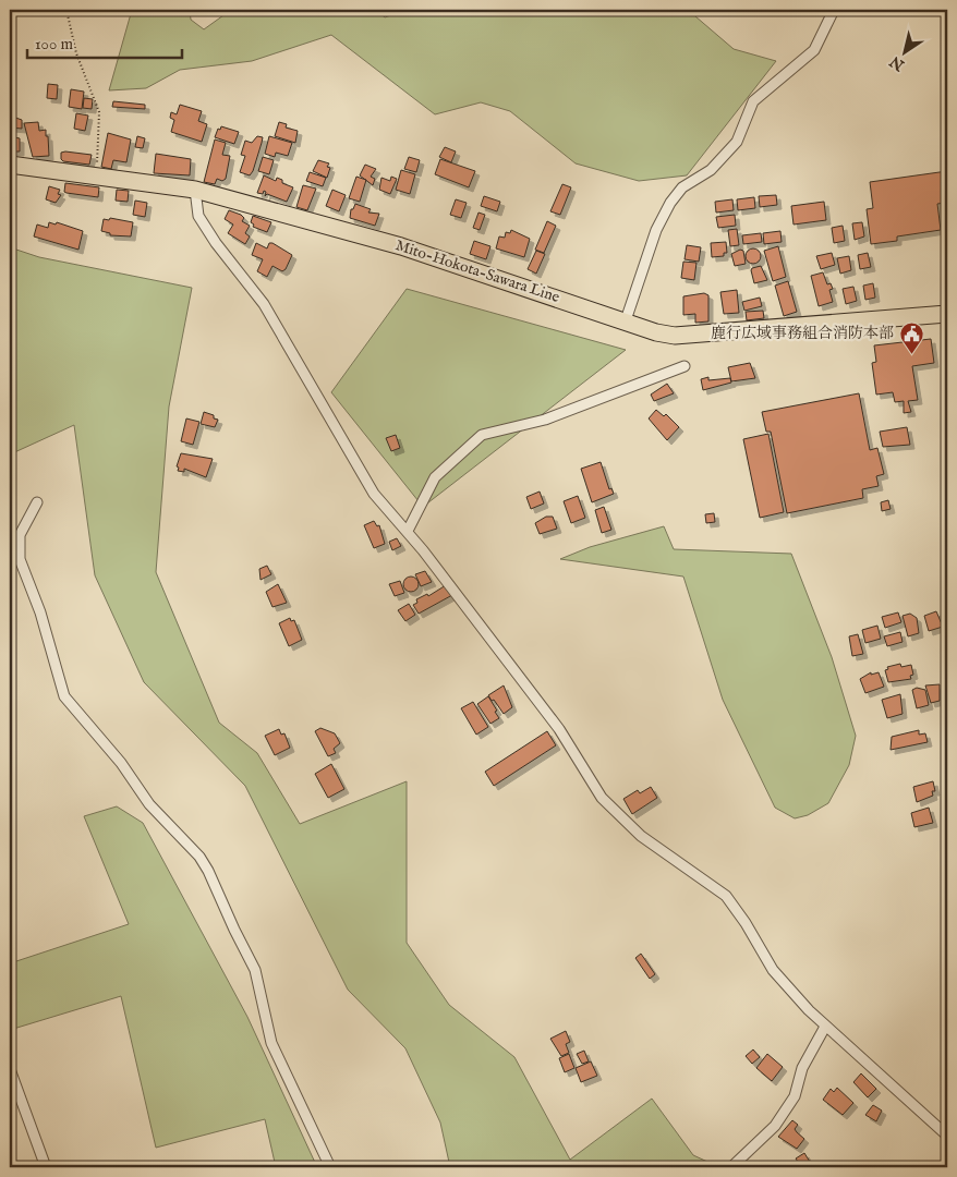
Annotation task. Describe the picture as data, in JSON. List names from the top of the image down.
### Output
{
  "streets": {
    "main road": ["Mito-Hokota-Sawara Line"]
  },
  "places": {
    "public building": ["鹿行広域事務組合消防本部"]
  },
  "scale_bar": "100 m",
  "north": "bottom left"
}
